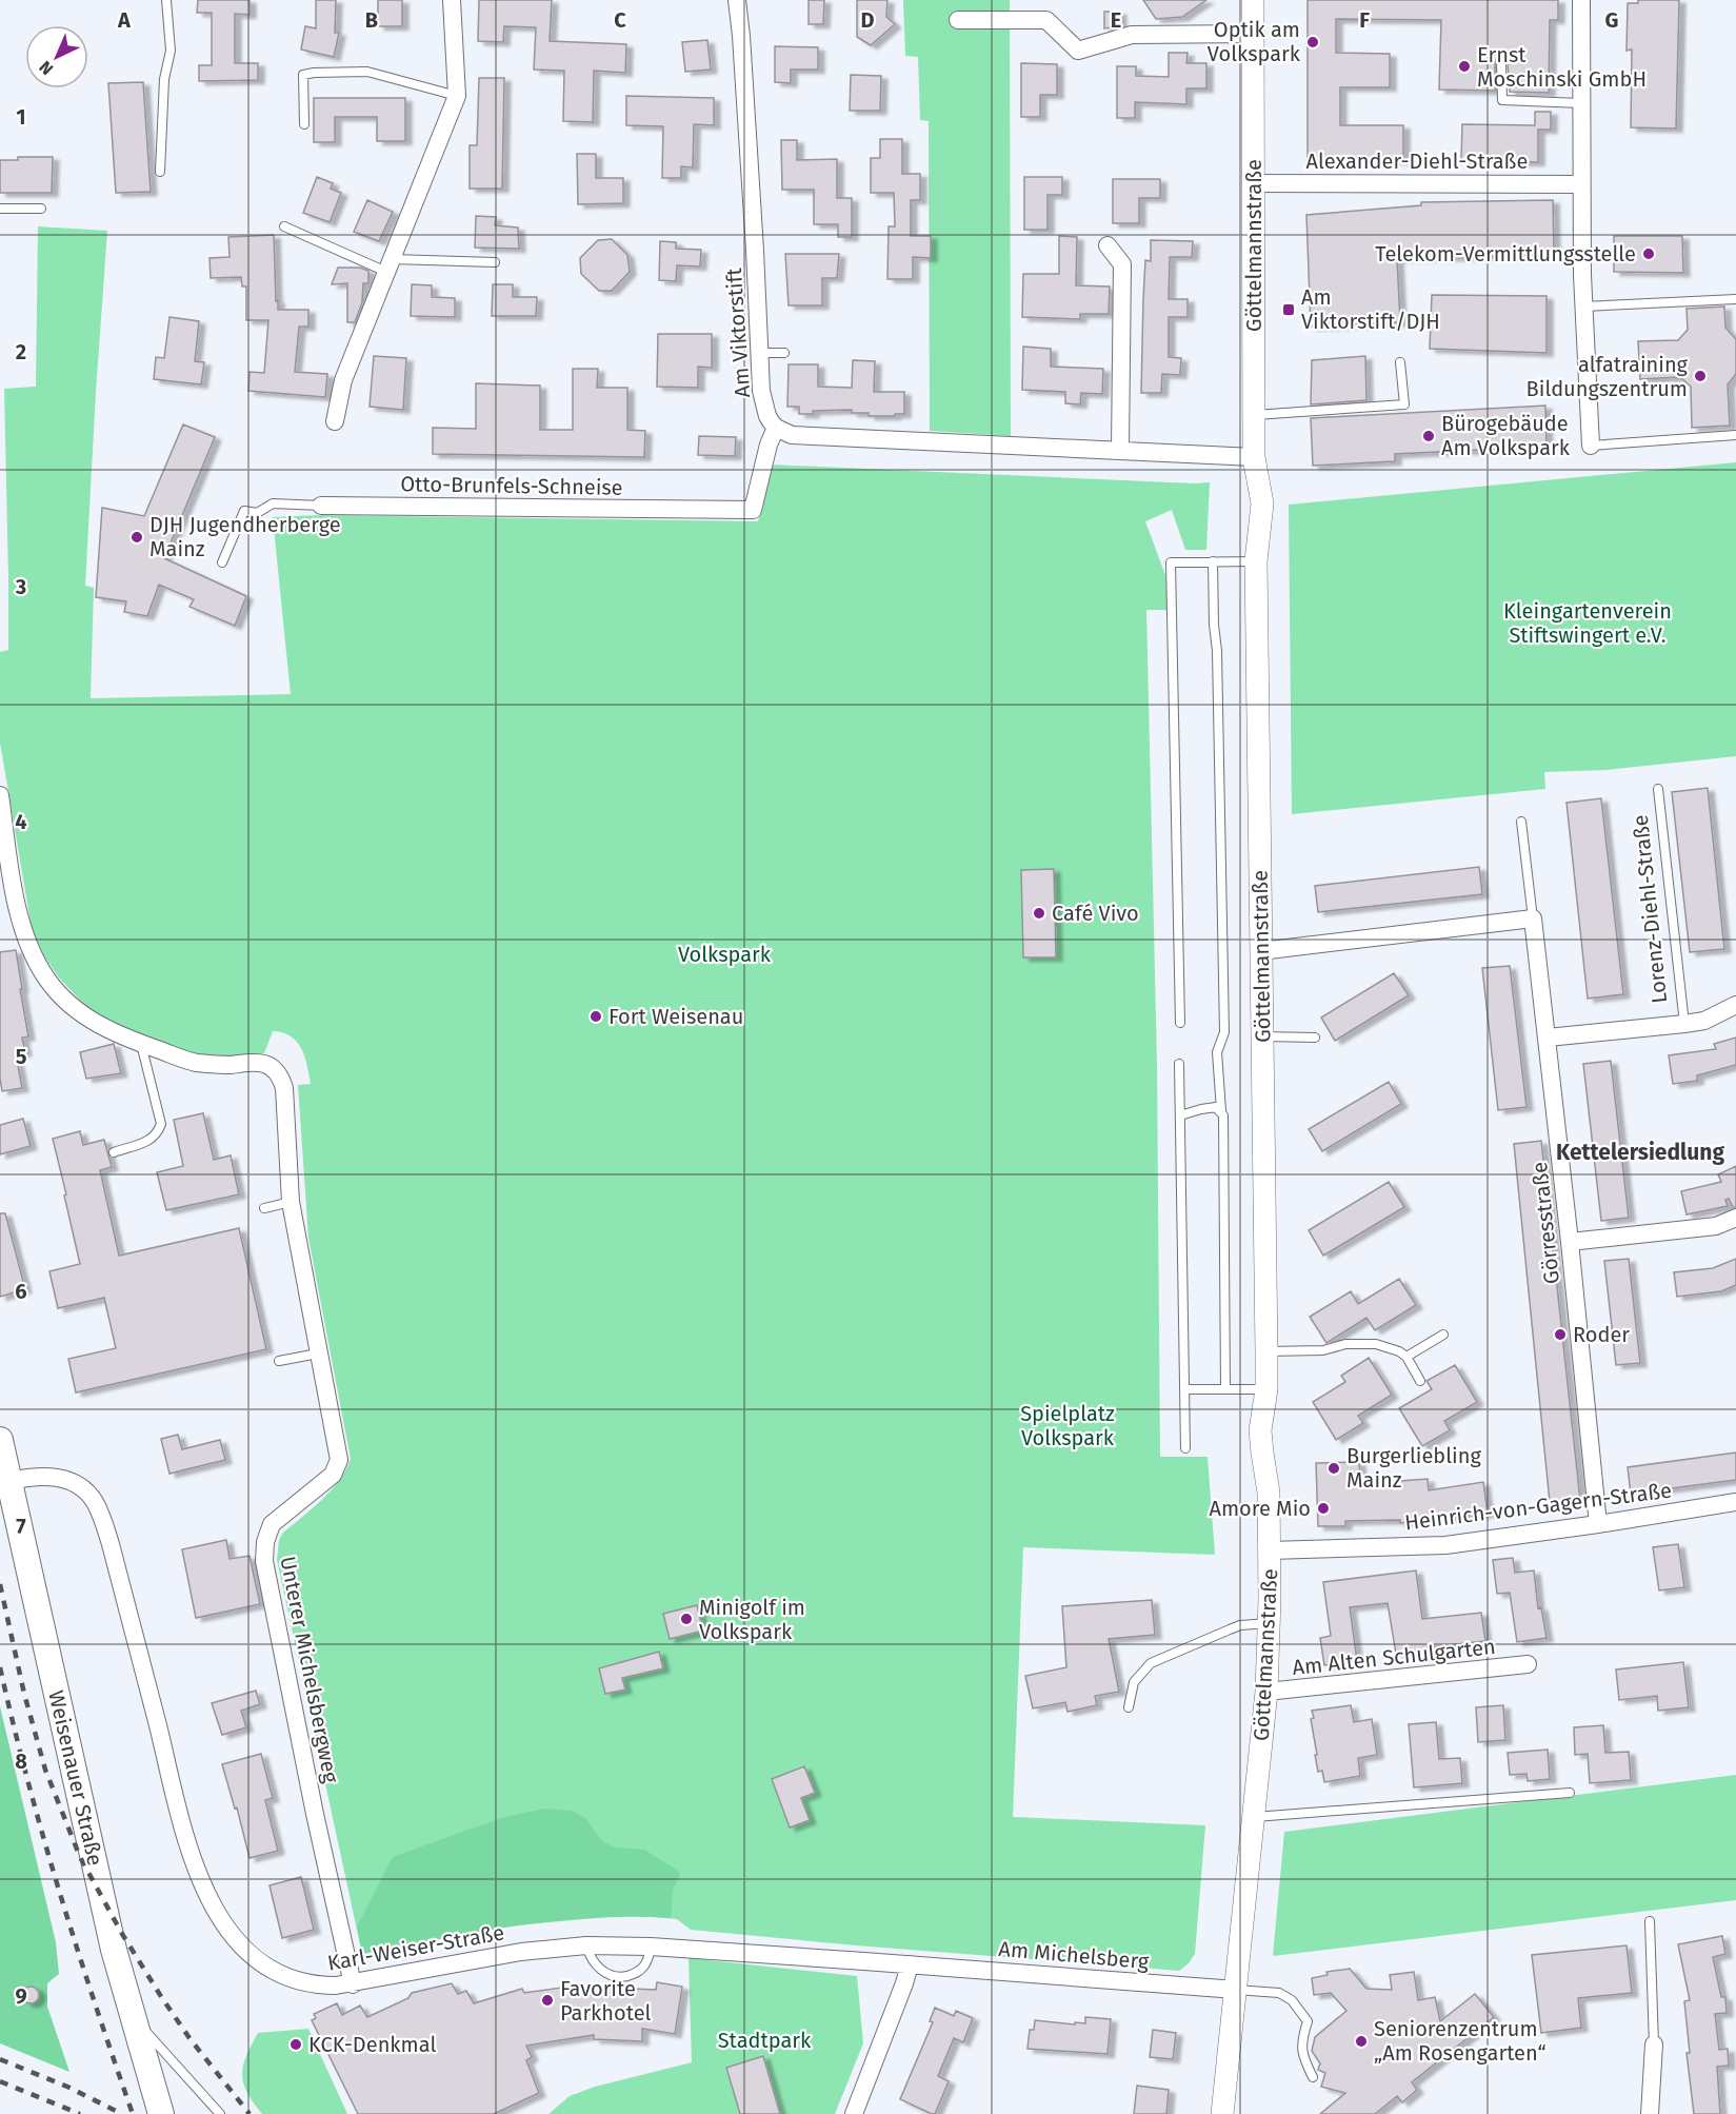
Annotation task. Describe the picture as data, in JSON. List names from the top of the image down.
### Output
{
  "streets": {
    "main road": ["Weisenauer Straße"],
    "street": [
      "Alexander-Diehl-Straße",
      "Göttelmannstraße",
      "Am Viktorstift",
      "Otto-Brunfels-Schneise",
      "Lorenz-Diehl-Straße",
      "Görresstraße",
      "Heinrich-von-Gagern-Straße",
      "Am Alten Schulgarten",
      "Unterer Michelsbergweg",
      "Karl-Weiser-Straße",
      "Am Michelsberg"
    ]
  },
  "crossings": [
    ["Alexander-Diehl-Straße", "Göttelmannstraße"],
    ["Göttelmannstraße", "Heinrich-von-Gagern-Straße"],
    ["Göttelmannstraße", "Am Alten Schulgarten"],
    ["Göttelmannstraße", "Am Michelsberg"],
    ["Am Viktorstift", "Otto-Brunfels-Schneise"],
    ["Lorenz-Diehl-Straße", "Görresstraße"],
    ["Görresstraße", "Heinrich-von-Gagern-Straße"],
    ["Unterer Michelsbergweg", "Karl-Weiser-Straße"],
    ["Weisenauer Straße", "Karl-Weiser-Straße"],
    ["Karl-Weiser-Straße", "Am Michelsberg"]
  ],
  "districts": ["Kettelersiedlung"],
  "parks": [
    "Kleingartenverein Stiftswingert e.V.",
    "Volkspark",
    "Spielplatz Volkspark",
    "Stadtpark"
  ],
  "places": {
    "other": [
      "Optik am Volkspark",
      "Ernst Moschinski GmbH",
      "Telekom-Vermittlungsstelle",
      "alfatraining Bildungszentrum",
      "Bürogebäude Am Volkspark",
      "DJH Jugendherberge Mainz",
      "Café Vivo",
      "Fort Weisenau",
      "Roder",
      "Burgerliebling Mainz",
      "Amore Mio",
      "Minigolf im Volkspark",
      "Favorite Parkhotel",
      "Seniorenzentrum „Am Rosengarten“",
      "KCK-Denkmal"
    ],
    "transit": ["Am Viktorstift/DJH"]
  },
  "north": "bottom left",
  "grid": {
    "columns": [
      "A",
      "B",
      "C",
      "D",
      "E",
      "F",
      "G"
    ],
    "rows": [
      "1",
      "2",
      "3",
      "4",
      "5",
      "6",
      "7",
      "8",
      "9"
    ]
  }
}
